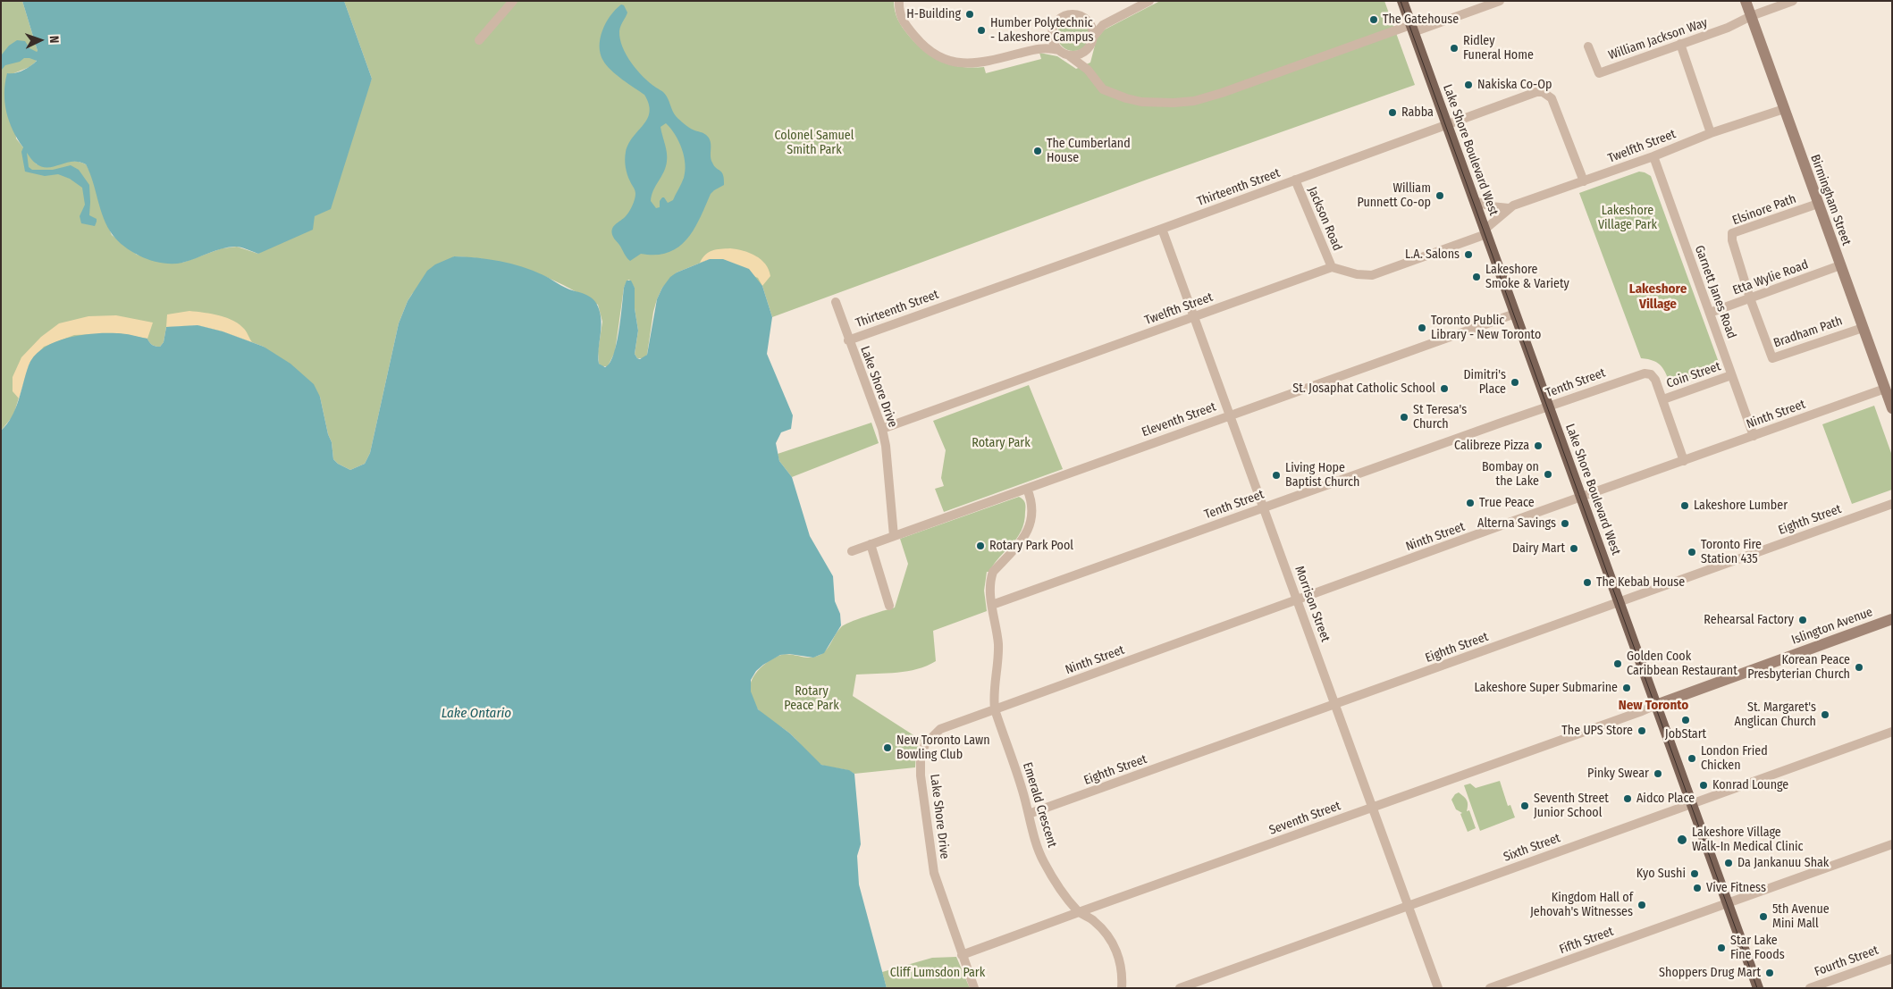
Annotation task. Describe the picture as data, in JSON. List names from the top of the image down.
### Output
{
  "streets": {
    "main road": ["Lake Shore Boulevard West"],
    "street": [
      "William Jackson Way",
      "Twelfth Street",
      "Thirteenth Street",
      "Birmingham Street",
      "Elsinore Path",
      "Jackson Road",
      "Etta Wylie Road",
      "Garnett Janes Road",
      "Bradham Path",
      "Coin Street",
      "Tenth Street",
      "Lake Shore Drive",
      "Ninth Street",
      "Eleventh Street",
      "Eighth Street",
      "Morrison Street",
      "Islington Avenue",
      "Emerald Crescent",
      "Seventh Street",
      "Sixth Street",
      "Fifth Street",
      "Fourth Street"
    ]
  },
  "crossings": [
    ["William Jackson Way", "Birmingham Street"],
    ["Twelfth Street", "Lake Shore Boulevard West"],
    ["Twelfth Street", "Thirteenth Street"],
    ["Twelfth Street", "Birmingham Street"],
    ["Twelfth Street", "Jackson Road"],
    ["Twelfth Street", "Garnett Janes Road"],
    ["Twelfth Street", "Lake Shore Drive"],
    ["Twelfth Street", "Morrison Street"],
    ["Lake Shore Boulevard West", "Thirteenth Street"],
    ["Lake Shore Boulevard West", "Tenth Street"],
    ["Lake Shore Boulevard West", "Ninth Street"],
    ["Lake Shore Boulevard West", "Eleventh Street"],
    ["Lake Shore Boulevard West", "Eighth Street"],
    ["Lake Shore Boulevard West", "Islington Avenue"],
    ["Lake Shore Boulevard West", "Seventh Street"],
    ["Lake Shore Boulevard West", "Sixth Street"],
    ["Lake Shore Boulevard West", "Fifth Street"],
    ["Thirteenth Street", "Jackson Road"],
    ["Thirteenth Street", "Lake Shore Drive"],
    ["Thirteenth Street", "Morrison Street"],
    ["Birmingham Street", "Elsinore Path"],
    ["Birmingham Street", "Etta Wylie Road"],
    ["Birmingham Street", "Bradham Path"],
    ["Birmingham Street", "Ninth Street"],
    ["Elsinore Path", "Etta Wylie Road"],
    ["Elsinore Path", "Bradham Path"],
    ["Etta Wylie Road", "Garnett Janes Road"],
    ["Etta Wylie Road", "Bradham Path"],
    ["Garnett Janes Road", "Coin Street"],
    ["Garnett Janes Road", "Ninth Street"],
    ["Coin Street", "Tenth Street"],
    ["Tenth Street", "Ninth Street"],
    ["Tenth Street", "Morrison Street"],
    ["Lake Shore Drive", "Ninth Street"],
    ["Lake Shore Drive", "Eleventh Street"],
    ["Lake Shore Drive", "Emerald Crescent"],
    ["Lake Shore Drive", "Seventh Street"],
    ["Ninth Street", "Morrison Street"],
    ["Ninth Street", "Emerald Crescent"],
    ["Eleventh Street", "Morrison Street"],
    ["Eighth Street", "Morrison Street"],
    ["Eighth Street", "Emerald Crescent"],
    ["Morrison Street", "Seventh Street"],
    ["Morrison Street", "Sixth Street"],
    ["Islington Avenue", "Seventh Street"],
    ["Emerald Crescent", "Seventh Street"]
  ],
  "districts": ["Lakeshore Village", "New Toronto"],
  "water": ["Lake Ontario"],
  "parks": [
    "Colonel Samuel Smith Park",
    "Lakeshore Village Park",
    "Rotary Park",
    "Rotary Peace Park",
    "Cliff Lumsdon Park"
  ],
  "places": [
    "H-Building",
    "The Gatehouse",
    "Humber Polytechnic - Lakeshore Campus",
    "Ridley Funeral Home",
    "Nakiska Co-Op",
    "Rabba",
    "The Cumberland House",
    "William Punnett Co-op",
    "L.A. Salons",
    "Lakeshore Smoke & Variety",
    "Toronto Public Library - New Toronto",
    "Dimitri's Place",
    "St. Josaphat Catholic School",
    "St Teresa's Church",
    "Calibreze Pizza",
    "Bombay on the Lake",
    "Living Hope Baptist Church",
    "True Peace",
    "Lakeshore Lumber",
    "Alterna Savings",
    "Rotary Park Pool",
    "Dairy Mart",
    "Toronto Fire Station 435",
    "The Kebab House",
    "Rehearsal Factory",
    "Golden Cook Caribbean Restaurant",
    "Korean Peace Presbyterian Church",
    "Lakeshore Super Submarine",
    "St. Margaret's Anglican Church",
    "JobStart",
    "The UPS Store",
    "New Toronto Lawn Bowling Club",
    "London Fried Chicken",
    "Pinky Swear",
    "Konrad Lounge",
    "Aidco Place",
    "Seventh Street Junior School",
    "Lakeshore Village Walk-In Medical Clinic",
    "Da Jankanuu Shak",
    "Kyo Sushi",
    "Vive Fitness",
    "Kingdom Hall of Jehovah's Witnesses",
    "5th Avenue Mini Mall",
    "Star Lake Fine Foods",
    "Shoppers Drug Mart"
  ],
  "north": "right"
}
